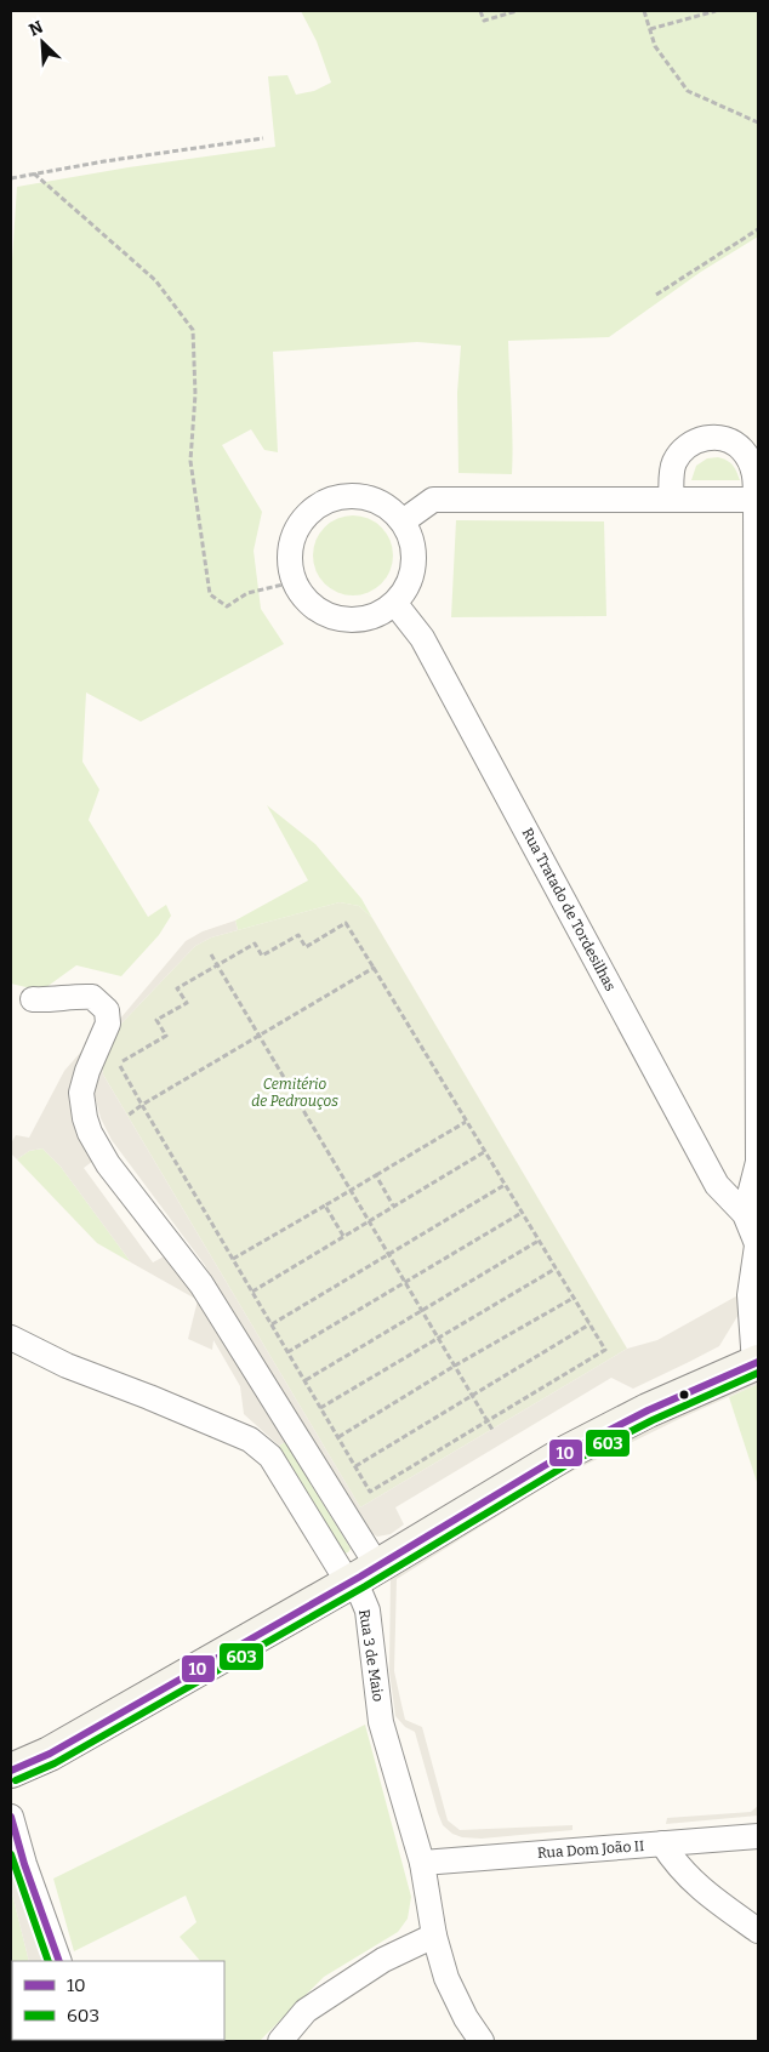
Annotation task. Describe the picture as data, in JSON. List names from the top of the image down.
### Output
{
  "streets": {
    "street": ["Rua Tratado de Tordesilhas", "Rua 3 de Maio", "Rua Dom João II"]
  },
  "crossings": [
    ["Rua 3 de Maio", "Rua Dom João II"]
  ],
  "parks": ["Cemitério de Pedrouços"],
  "lines": ["transit line 10", "transit line 603"],
  "legend": ["10", "603"],
  "north": "top left"
}
